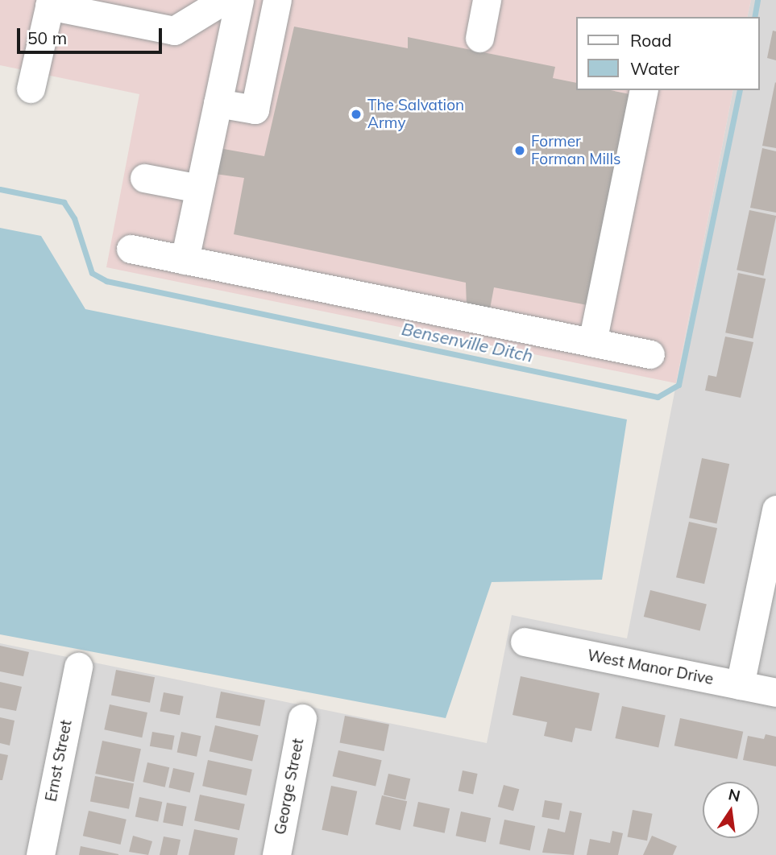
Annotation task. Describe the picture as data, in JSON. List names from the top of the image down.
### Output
{
  "streets": {
    "street": ["West Manor Drive", "Ernst Street", "George Street"]
  },
  "water": ["Bensenville Ditch"],
  "places": ["The Salvation Army", "Former Forman Mills"],
  "legend": ["Road", "Water"],
  "scale_bar": "50 m",
  "north": "top"
}
